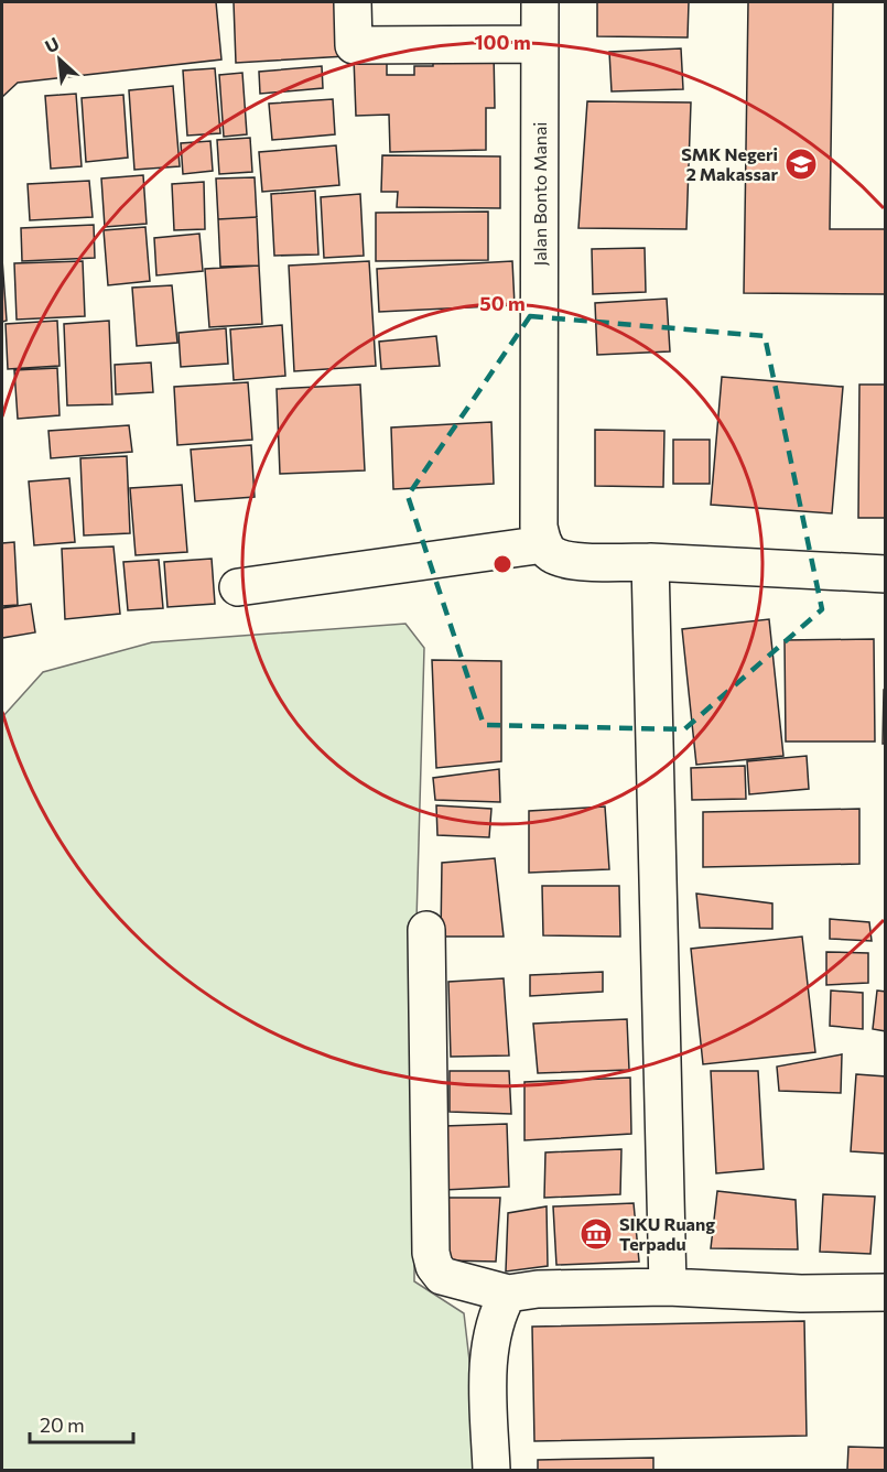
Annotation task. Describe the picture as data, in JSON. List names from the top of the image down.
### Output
{
  "streets": {
    "street": ["Jalan Bonto Manai"]
  },
  "places": {
    "school or university": ["SMK Negeri 2 Makassar"],
    "museum": ["SIKU Ruang Terpadu"]
  },
  "scale_bar": "20 m",
  "north": "top left",
  "rings": ["100 m", "50 m"]
}
